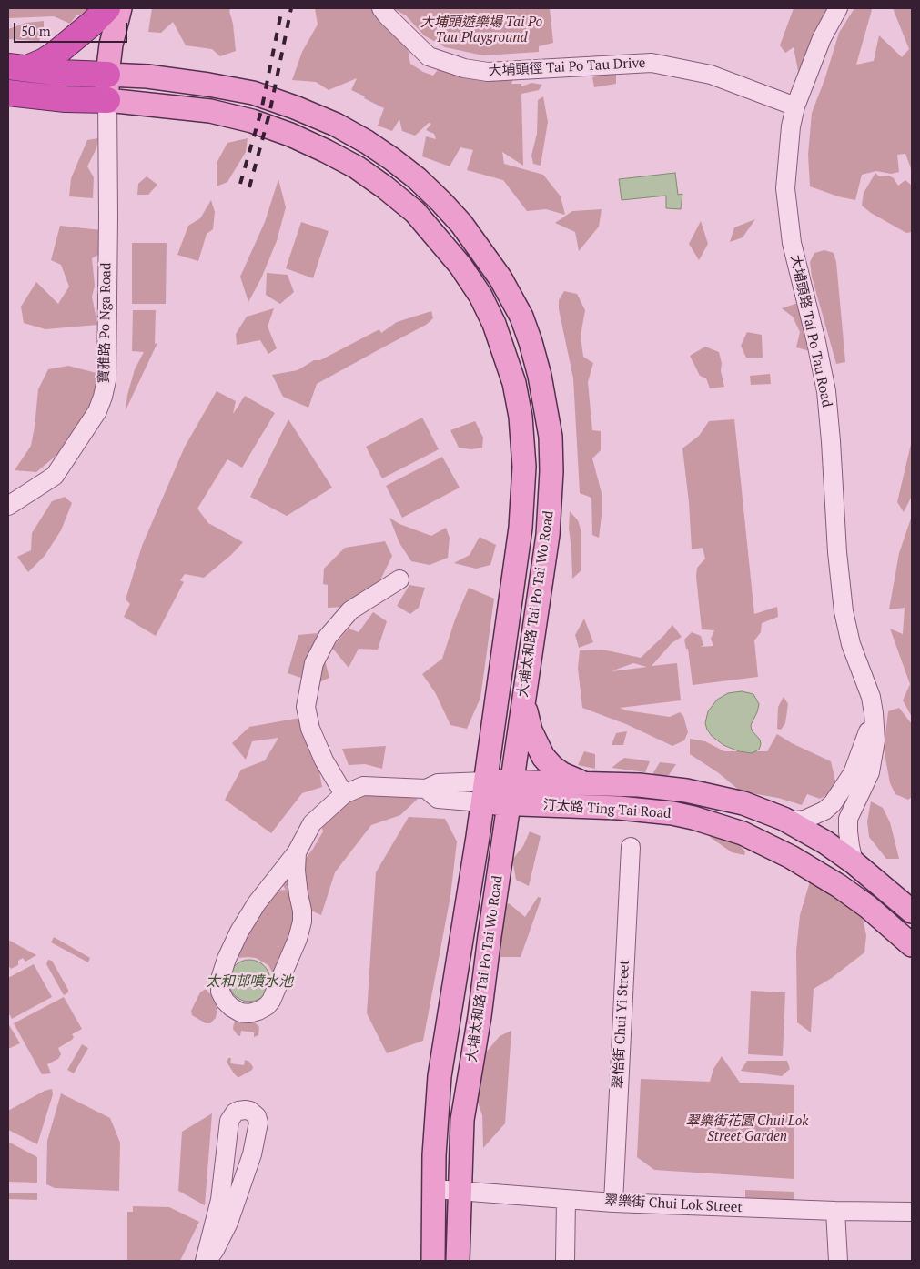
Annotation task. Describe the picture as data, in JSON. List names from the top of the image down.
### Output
{
  "streets": {
    "main road": ["大埔太和路 Tai Po Tai Wo Road", "汀太路 Ting Tai Road"],
    "street": [
      "大埔頭徑 Tai Po Tau Drive",
      "寶雅路 Po Nga Road",
      "大埔頭路 Tai Po Tau Road",
      "翠怡街 Chui Yi Street",
      "翠樂街 Chui Lok Street"
    ]
  },
  "crossings": [
    ["大埔頭徑 Tai Po Tau Drive", "大埔頭路 Tai Po Tau Road"],
    ["寶雅路 Po Nga Road", "大埔太和路 Tai Po Tai Wo Road"],
    ["大埔頭路 Tai Po Tau Road", "汀太路 Ting Tai Road"],
    ["大埔太和路 Tai Po Tai Wo Road", "汀太路 Ting Tai Road"],
    ["大埔太和路 Tai Po Tai Wo Road", "翠樂街 Chui Lok Street"],
    ["翠怡街 Chui Yi Street", "翠樂街 Chui Lok Street"]
  ],
  "water": ["太和邨噴水池"],
  "parks": ["大埔頭遊樂場 Tai Po Tau Playground", "翠樂街花園 Chui Lok Street Garden"],
  "scale_bar": "50 m"
}
